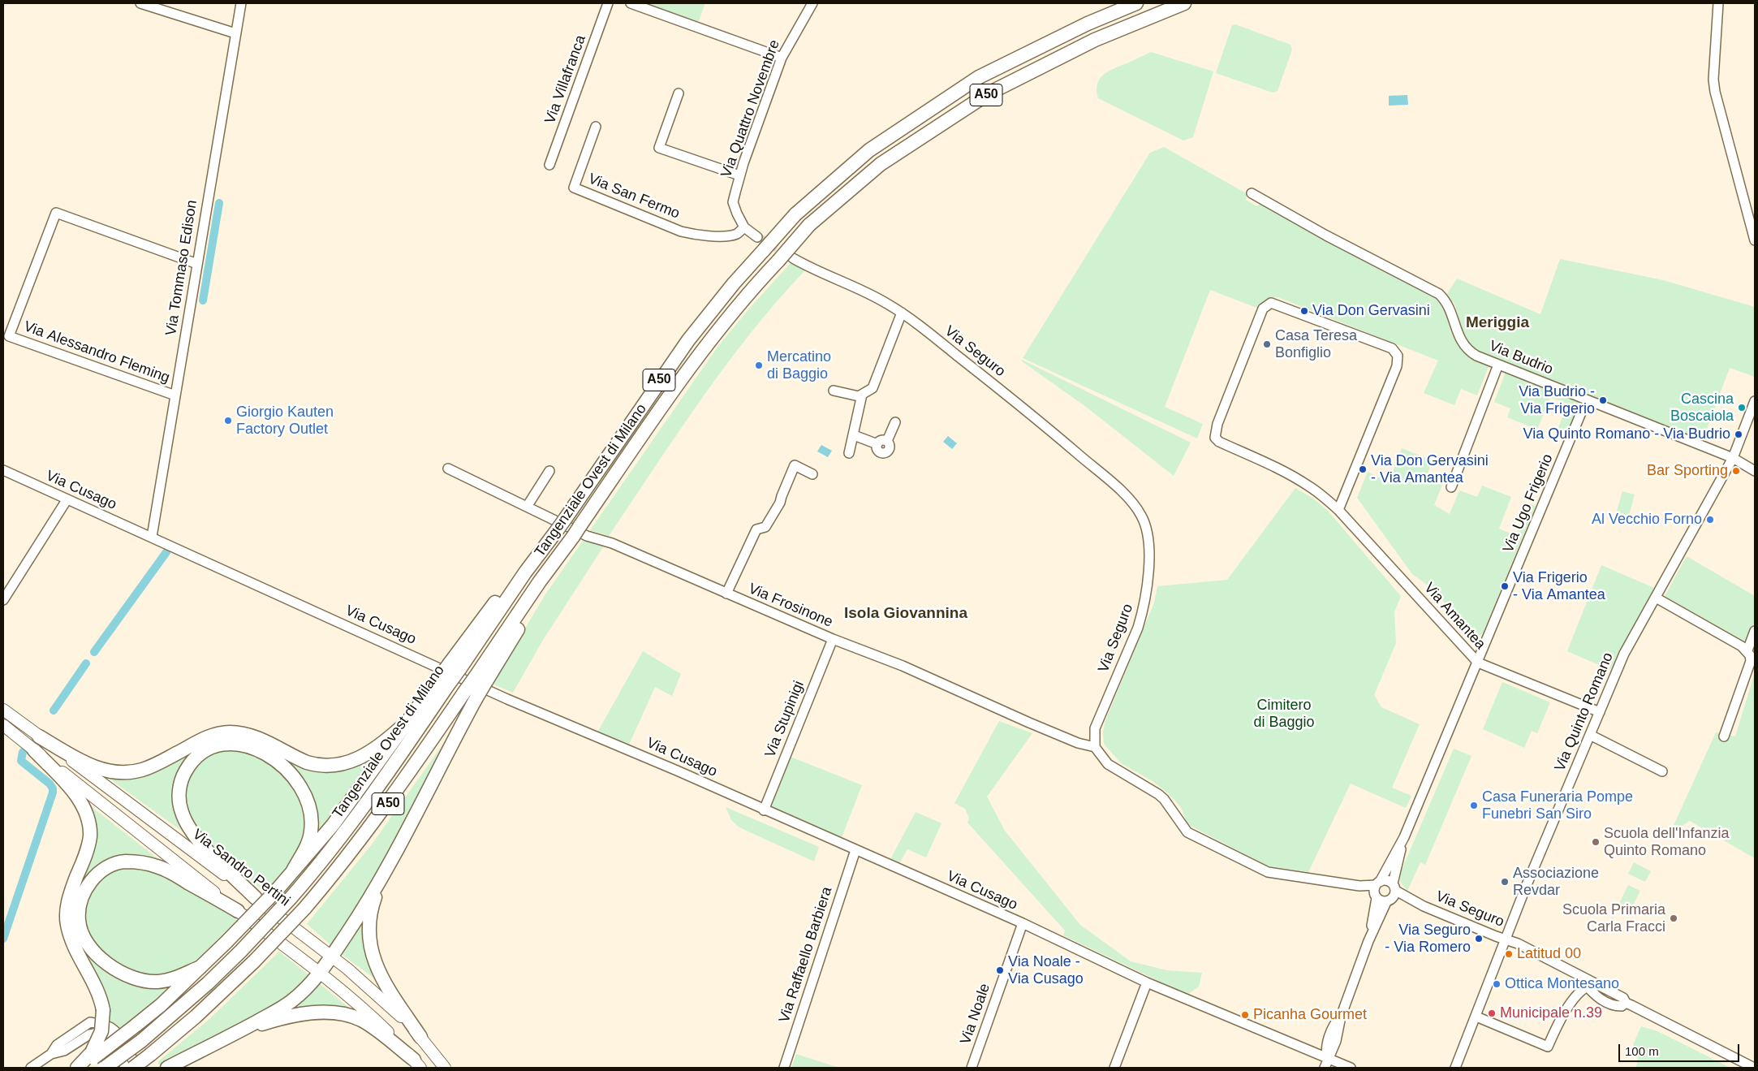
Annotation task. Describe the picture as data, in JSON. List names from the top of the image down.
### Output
{
  "streets": {
    "highway": ["A50", "Tangenziale Ovest di Milano"],
    "main road": ["Via Sandro Pertini"],
    "street": [
      "Via Villafranca",
      "Via Quattro Novembre",
      "Via San Fermo",
      "Via Tommaso Edison",
      "Via Seguro",
      "Via Alessandro Fleming",
      "Via Budrio",
      "Via Cusago",
      "Via Ugo Frigerio",
      "Via Frosinone",
      "Via Amantea",
      "Via Quinto Romano",
      "Via Stupinigi",
      "Via Raffaello Barbiera",
      "Via Noale"
    ]
  },
  "crossings": [
    ["Via Quattro Novembre", "Via San Fermo"],
    ["Via Tommaso Edison", "Via Alessandro Fleming"],
    ["Via Tommaso Edison", "Via Cusago"],
    ["Via Seguro", "Via Frosinone"],
    ["Via Seguro", "Via Quinto Romano"],
    ["Via Budrio", "Via Ugo Frigerio"],
    ["Via Budrio", "Via Quinto Romano"],
    ["Tangenziale Ovest di Milano", "Via Frosinone"],
    ["Via Cusago", "Via Stupinigi"],
    ["Via Cusago", "Via Raffaello Barbiera"],
    ["Via Cusago", "Via Noale"],
    ["Via Ugo Frigerio", "Via Amantea"],
    ["Via Frosinone", "Via Stupinigi"],
    ["Via Amantea", "Via Quinto Romano"]
  ],
  "districts": ["Meriggia", "Isola Giovannina"],
  "parks": ["Cimitero di Baggio"],
  "places": [
    "Via Don Gervasini",
    "Casa Teresa Bonfiglio",
    "Mercatino di Baggio",
    "Via Budrio - Via Frigerio",
    "Cascina Boscaiola",
    "Giorgio Kauten Factory Outlet",
    "Via Quinto Romano - Via Budrio",
    "Via Don Gervasini - Via Amantea",
    "Bar Sporting",
    "Al Vecchio Forno",
    "Via Frigerio - Via Amantea",
    "Casa Funeraria Pompe Funebri San Siro",
    "Scuola dell'Infanzia Quinto Romano",
    "Associazione Revdar",
    "Scuola Primaria Carla Fracci",
    "Via Seguro - Via Romero",
    "Latitud 00",
    "Via Noale - Via Cusago",
    "Ottica Montesano",
    "Municipale n.39",
    "Picanha Gourmet"
  ],
  "scale_bar": "100 m"
}
